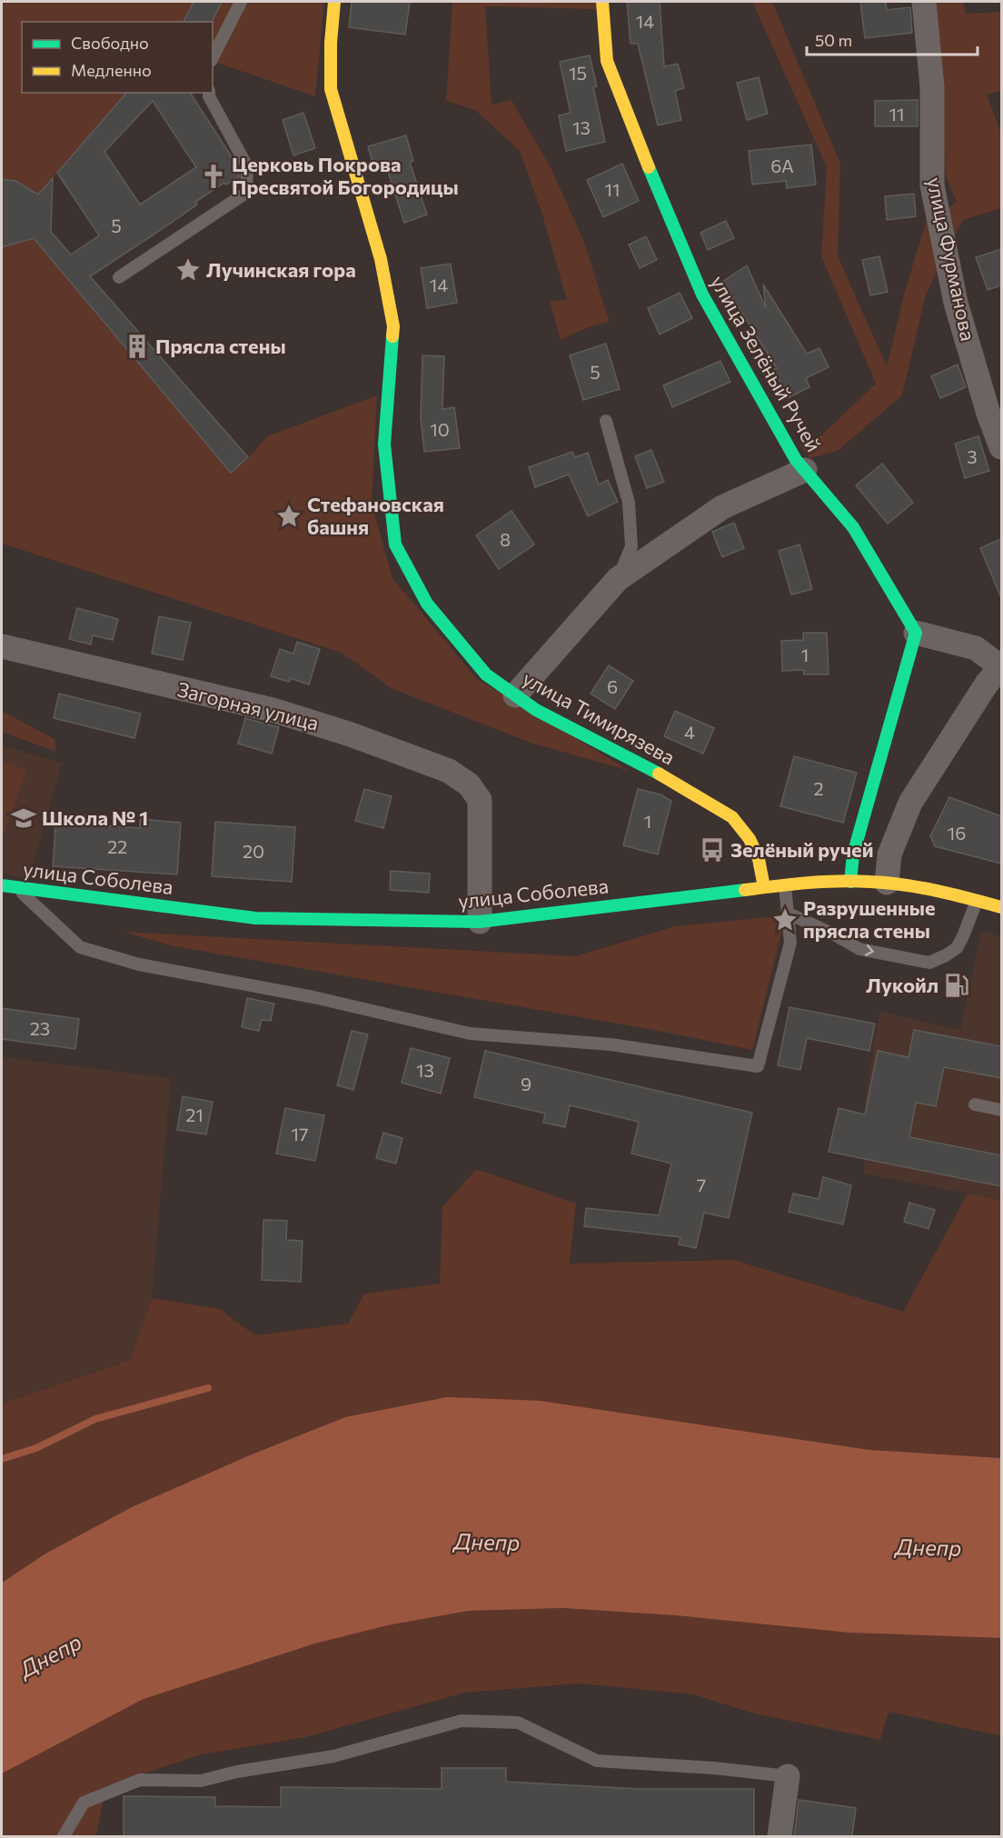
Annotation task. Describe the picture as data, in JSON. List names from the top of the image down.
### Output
{
  "streets": {
    "street": [
      "улица Фурманова",
      "улица Зелёный Ручей",
      "Загорная улица",
      "улица Тимирязева",
      "улица Соболева"
    ]
  },
  "crossings": [
    ["Загорная улица", "улица Соболева"],
    ["улица Тимирязева", "улица Соболева"]
  ],
  "water": ["Днепр"],
  "places": {
    "church": ["Церковь Покрова Пресвятой Богородицы"],
    "place": ["Лучинская гора", "Стефановская башня", "Разрушенные прясла стены"],
    "building": ["Прясла стены"],
    "school or university": ["Школа № 1"],
    "bus stop": ["Зелёный ручей"],
    "fuel station": ["Лукойл"]
  },
  "house_numbers": [
    "14",
    "15",
    "11",
    "13",
    "6А",
    "11",
    "5",
    "14",
    "5",
    "10",
    "3",
    "8",
    "1",
    "6",
    "4",
    "2",
    "1",
    "16",
    "22",
    "20",
    "23",
    "13",
    "9",
    "21",
    "17",
    "7"
  ],
  "legend": ["Свободно", "Медленно"],
  "scale_bar": "50 m"
}
